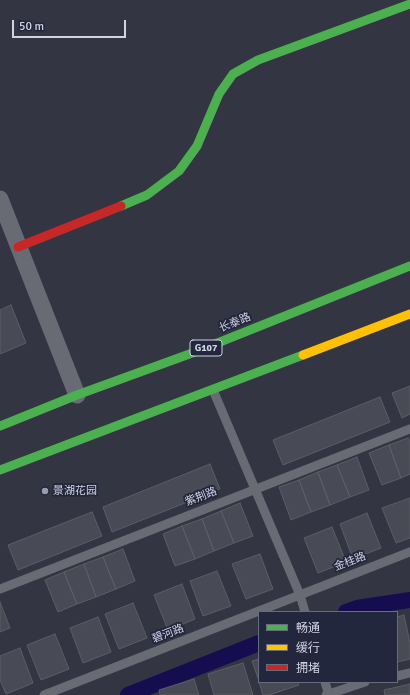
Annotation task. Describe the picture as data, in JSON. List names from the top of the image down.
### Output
{
  "streets": {
    "main road": ["长泰路", "G107"],
    "lane": ["紫荆路", "金桂路", "碧河路"]
  },
  "crossings": [
    ["金桂路", "碧河路"]
  ],
  "places": ["景湖花园"],
  "legend": ["畅通", "缓行", "拥堵"],
  "scale_bar": "50 m"
}
